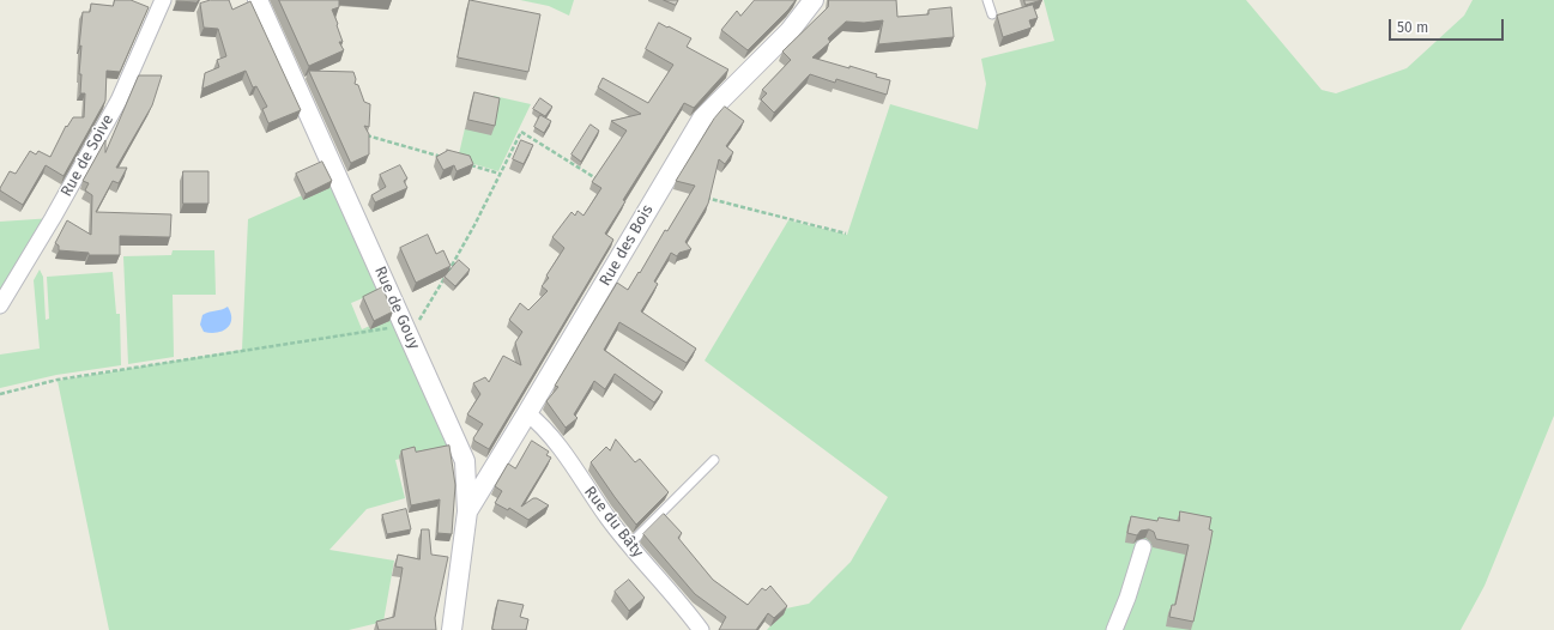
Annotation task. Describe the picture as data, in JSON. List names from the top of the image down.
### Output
{
  "streets": {
    "street": [
      "Rue de Soive",
      "Rue des Bois",
      "Rue de Gouy",
      "Rue du Bâty"
    ]
  },
  "crossings": [
    ["Rue des Bois", "Rue de Gouy"],
    ["Rue des Bois", "Rue du Bâty"]
  ],
  "scale_bar": "50 m"
}
